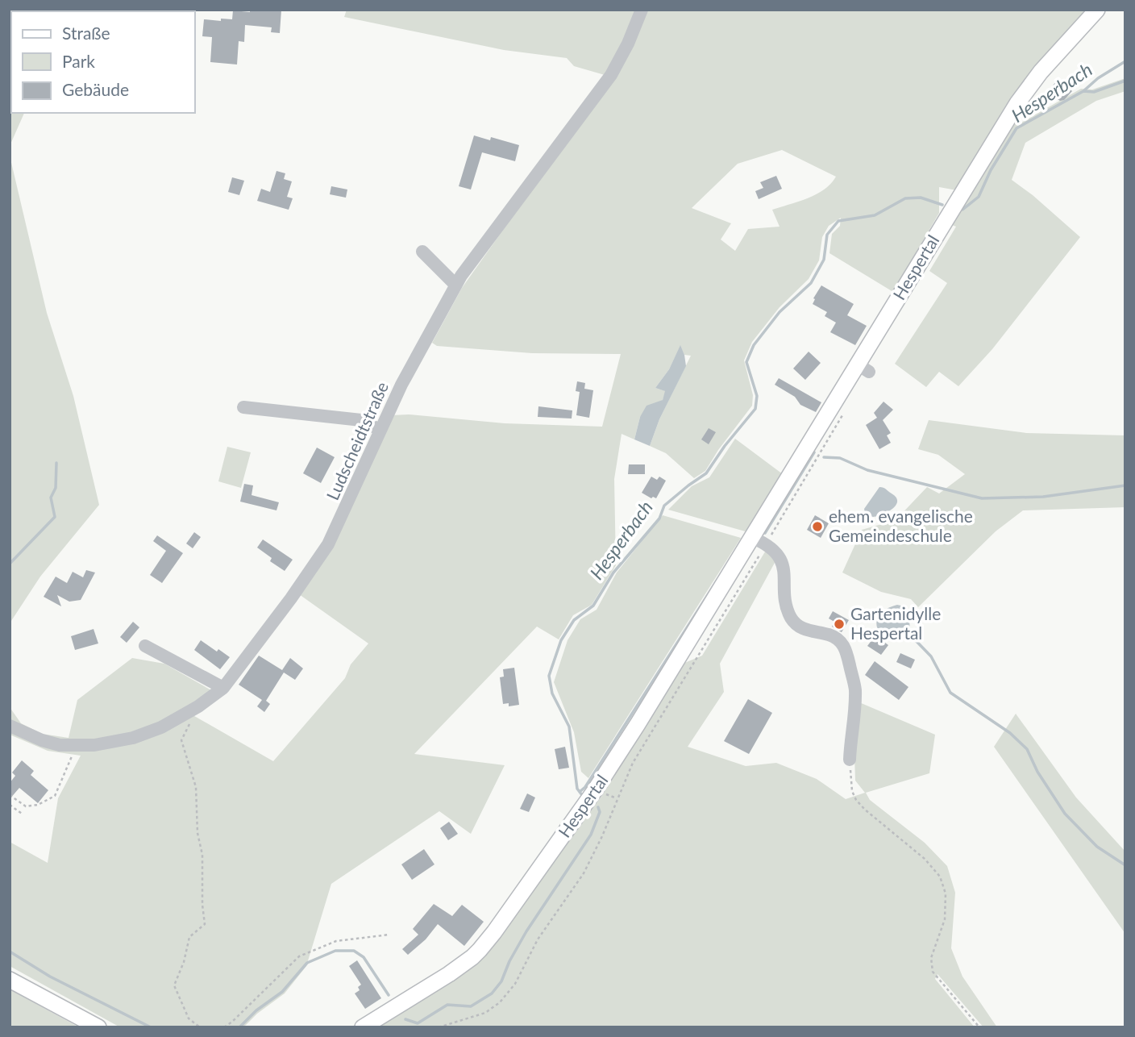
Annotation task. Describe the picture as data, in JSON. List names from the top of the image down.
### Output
{
  "streets": {
    "main road": ["Hespertal"],
    "street": ["Ludscheidtstraße"]
  },
  "water": ["Hesperbach"],
  "places": ["ehem. evangelische Gemeindeschule", "Gartenidylle Hespertal"],
  "legend": ["Straße", "Park", "Gebäude"]
}
